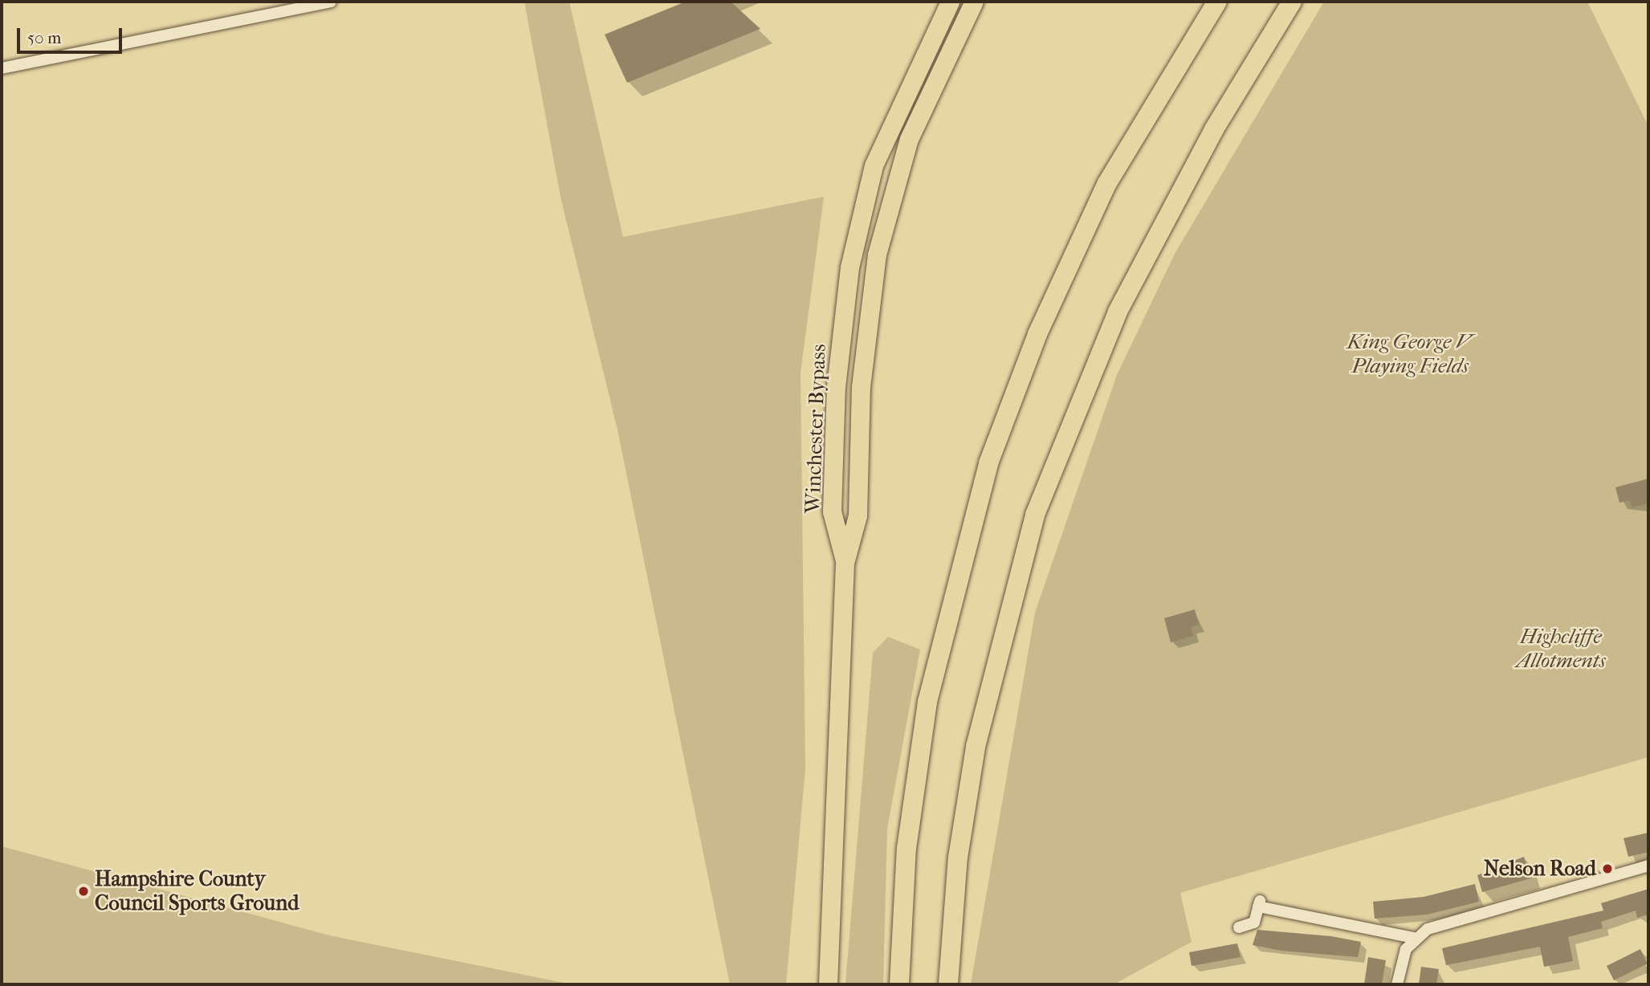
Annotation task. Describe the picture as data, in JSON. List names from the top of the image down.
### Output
{
  "streets": {
    "highway": ["Winchester Bypass"]
  },
  "parks": ["King George V Playing Fields", "Highcliffe Allotments"],
  "places": ["Nelson Road", "Hampshire County Council Sports Ground"],
  "scale_bar": "50 m"
}
